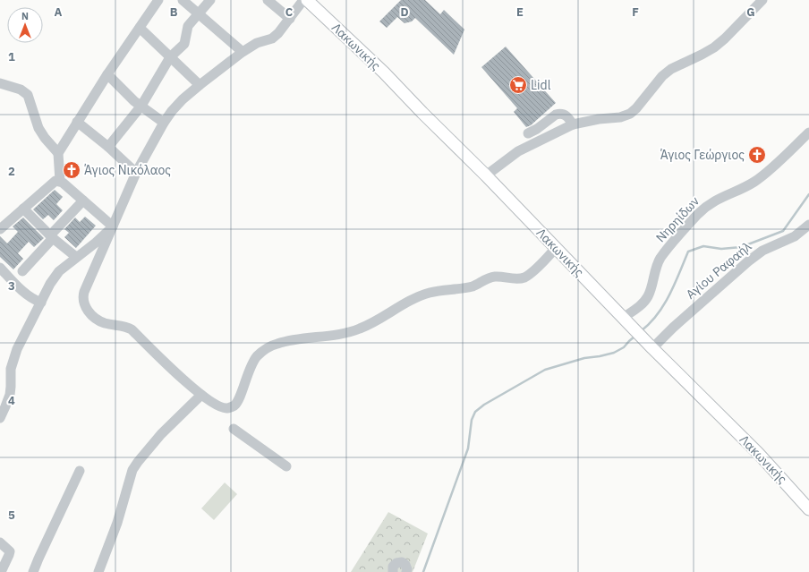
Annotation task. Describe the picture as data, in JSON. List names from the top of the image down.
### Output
{
  "streets": {
    "main road": ["Λακωνικής"],
    "street": ["Νηρηίδων", "Αγίου Ραφαήλ"]
  },
  "crossings": [
    ["Λακωνικής", "Νηρηίδων"],
    ["Λακωνικής", "Αγίου Ραφαήλ"]
  ],
  "places": {
    "supermarket": ["Lidl"],
    "church": ["Άγιος Γεώργιος", "Άγιος Νικόλαος"]
  },
  "north": "top",
  "grid": {
    "columns": [
      "A",
      "B",
      "C",
      "D",
      "E",
      "F",
      "G"
    ],
    "rows": [
      "1",
      "2",
      "3",
      "4",
      "5"
    ]
  }
}
